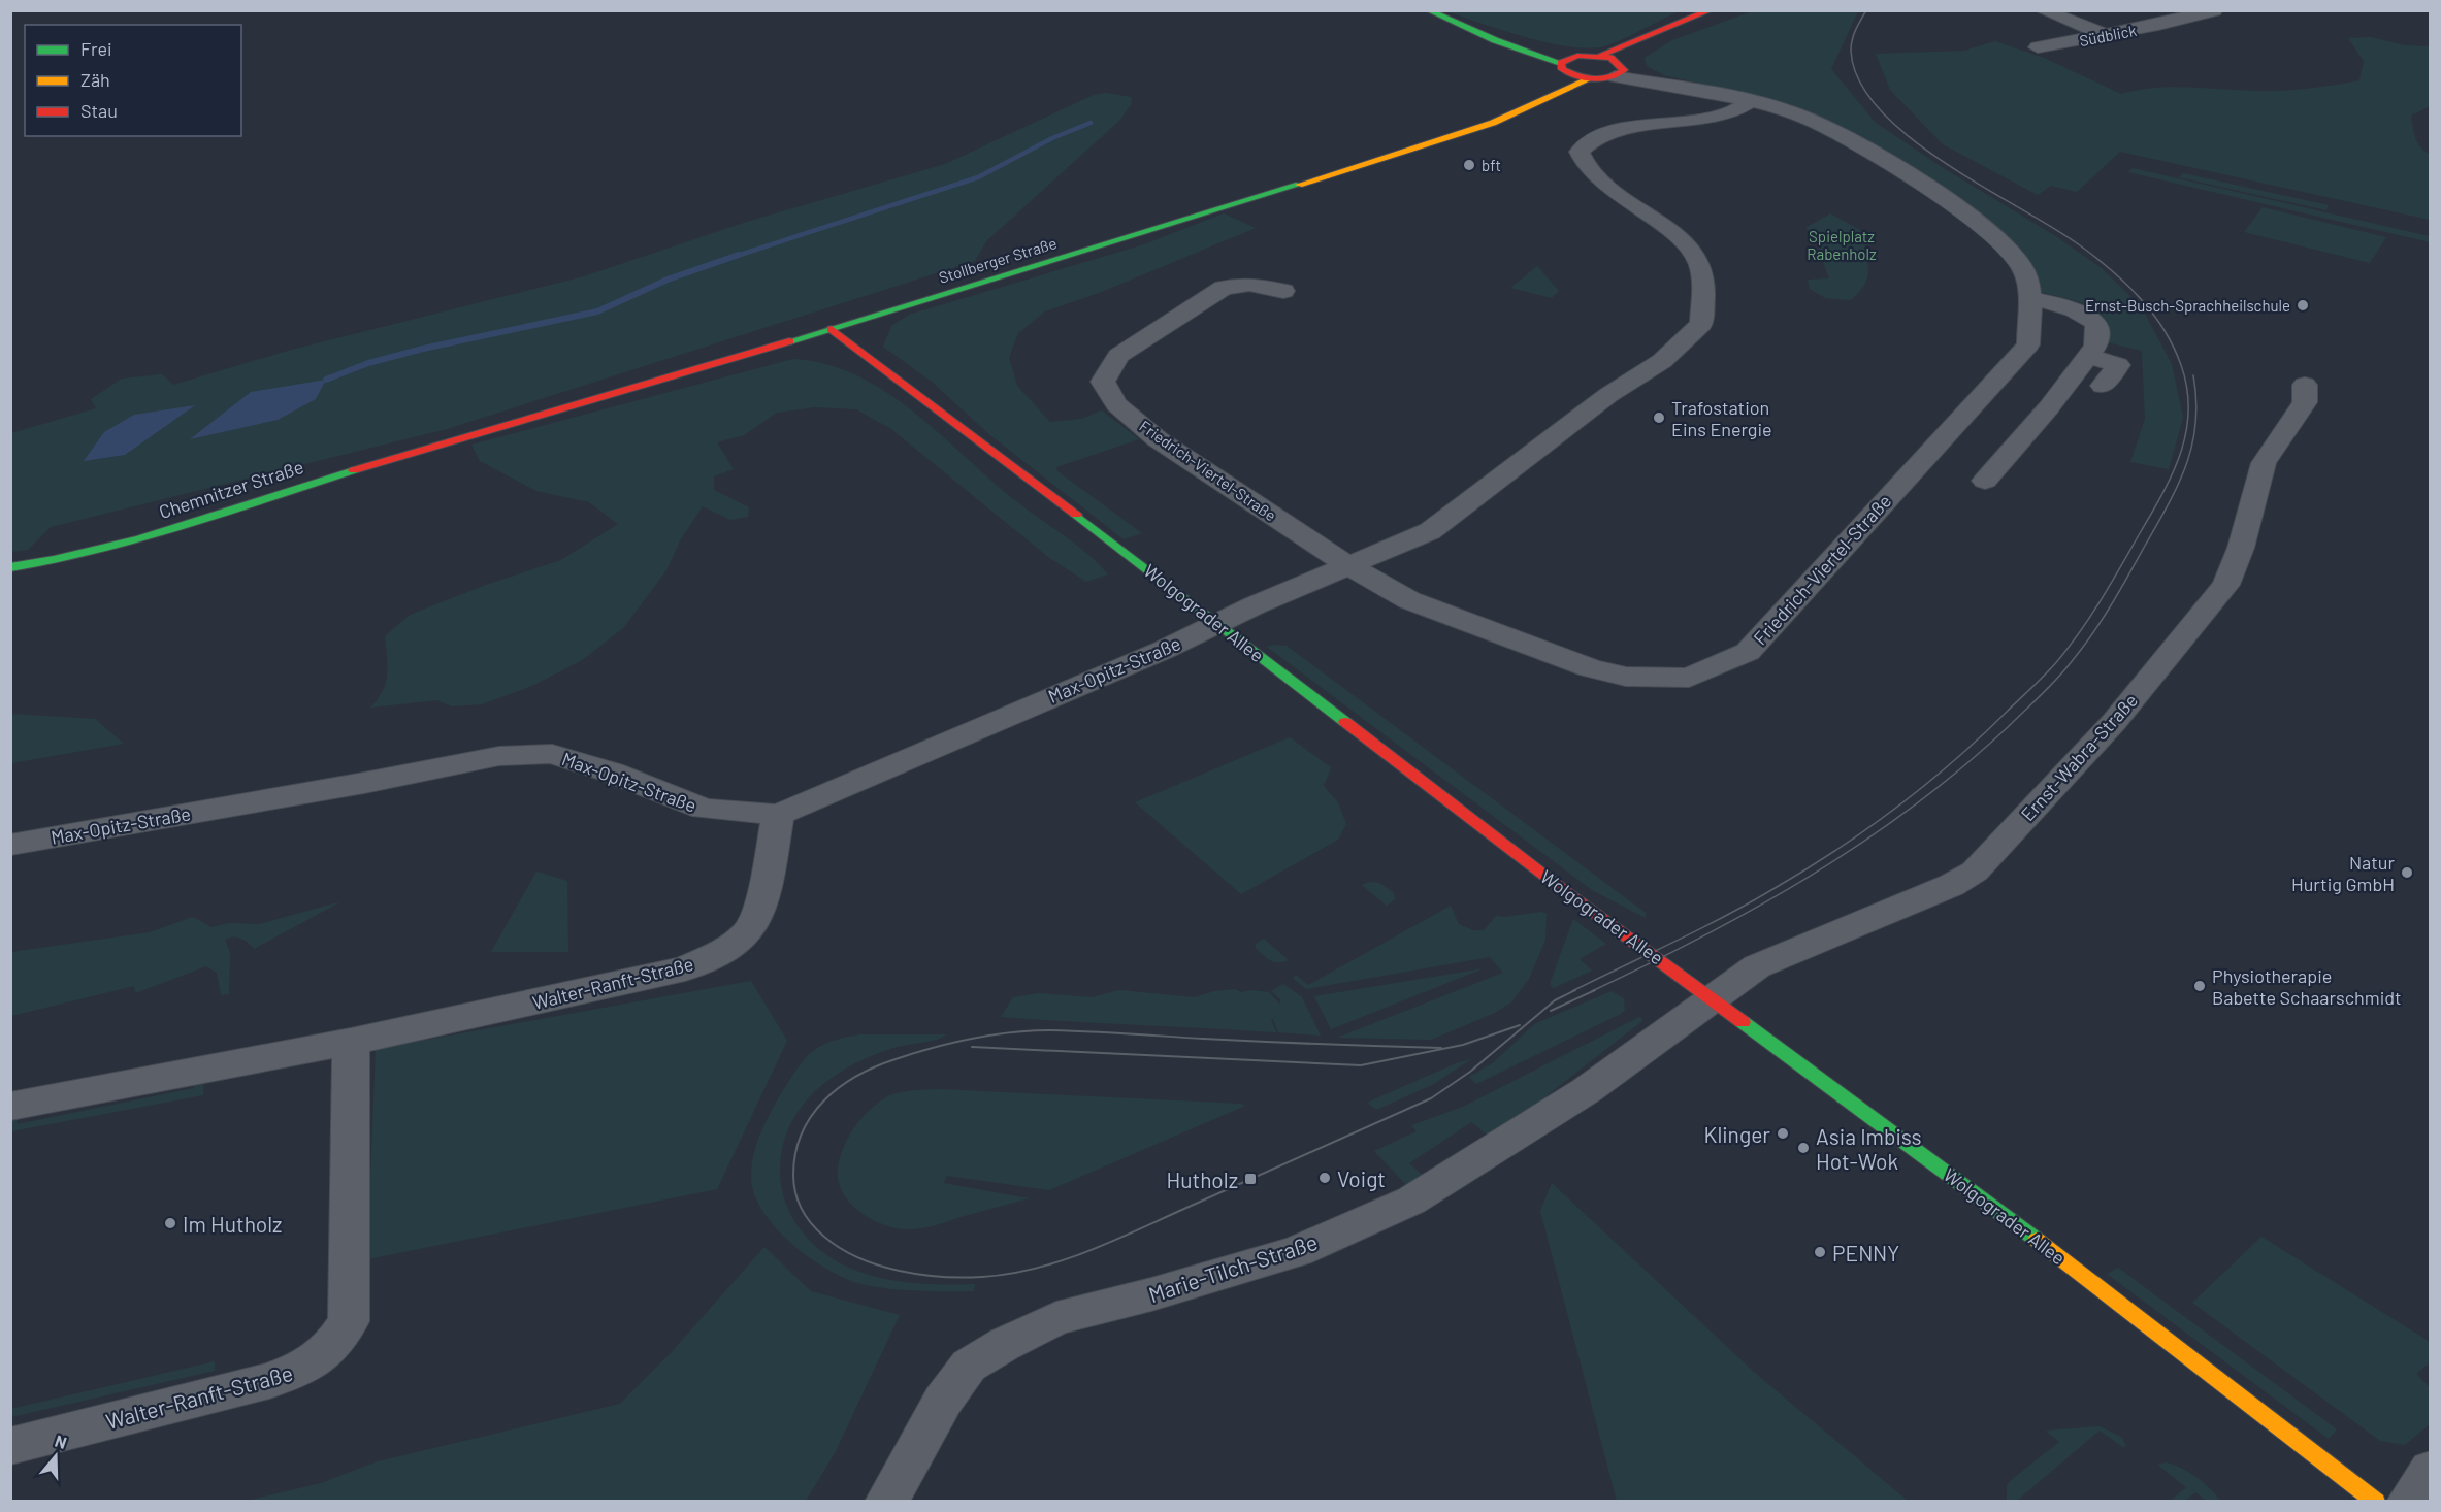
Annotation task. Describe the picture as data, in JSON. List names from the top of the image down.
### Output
{
  "streets": {
    "main road": ["Stollberger Straße", "Chemnitzer Straße", "Wolgograder Allee"],
    "street": [
      "Südblick",
      "Friedrich-Viertel-Straße",
      "Max-Opitz-Straße",
      "Ernst-Wabra-Straße",
      "Walter-Ranft-Straße",
      "Marie-Tilch-Straße"
    ]
  },
  "crossings": [
    ["Stollberger Straße", "Chemnitzer Straße"],
    ["Stollberger Straße", "Wolgograder Allee"],
    ["Wolgograder Allee", "Max-Opitz-Straße"],
    ["Wolgograder Allee", "Ernst-Wabra-Straße"],
    ["Wolgograder Allee", "Marie-Tilch-Straße"],
    ["Max-Opitz-Straße", "Walter-Ranft-Straße"],
    ["Ernst-Wabra-Straße", "Marie-Tilch-Straße"]
  ],
  "parks": ["Spielplatz Rabenholz"],
  "places": {
    "other": [
      "bft",
      "Ernst-Busch-Sprachheilschule",
      "Trafostation Eins Energie",
      "Natur Hurtig GmbH",
      "Physiotherapie Babette Schaarschmidt",
      "Klinger",
      "Asia Imbiss Hot-Wok",
      "Voigt",
      "Im Hutholz",
      "PENNY"
    ],
    "transit": ["Hutholz"]
  },
  "legend": ["Frei", "Zäh", "Stau"],
  "north": "top"
}
